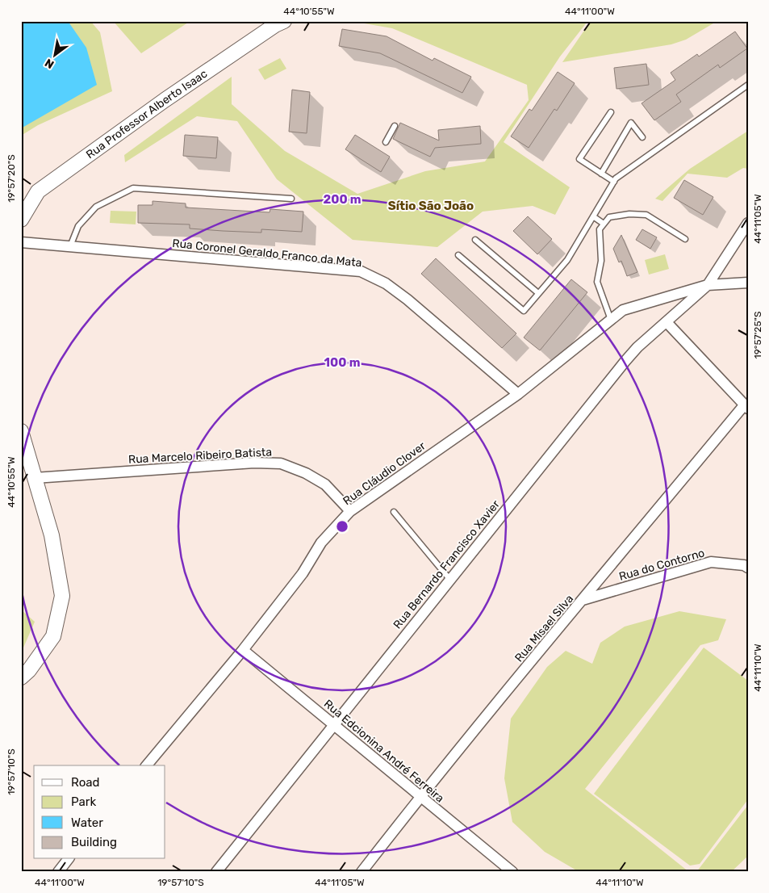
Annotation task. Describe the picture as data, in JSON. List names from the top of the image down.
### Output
{
  "streets": {
    "main road": ["Rua Professor Alberto Isaac"],
    "street": [
      "Rua Coronel Geraldo Franco da Mata",
      "Rua Marcelo Ribeiro Batista",
      "Rua Cláudio Clover",
      "Rua Bernardo Francisco Xavier",
      "Rua do Contorno",
      "Rua Misael Silva",
      "Rua Edcionina André Ferreira"
    ]
  },
  "crossings": [
    ["Rua Coronel Geraldo Franco da Mata", "Rua Cláudio Clover"],
    ["Rua Marcelo Ribeiro Batista", "Rua Cláudio Clover"],
    ["Rua Cláudio Clover", "Rua Bernardo Francisco Xavier"],
    ["Rua Cláudio Clover", "Rua Edcionina André Ferreira"],
    ["Rua Bernardo Francisco Xavier", "Rua Edcionina André Ferreira"],
    ["Rua do Contorno", "Rua Misael Silva"],
    ["Rua Misael Silva", "Rua Edcionina André Ferreira"]
  ],
  "districts": ["Sítio São João"],
  "legend": [
    "Road",
    "Park",
    "Water",
    "Building"
  ],
  "north": "bottom left",
  "coordinates": [
    "44°10'55\"W",
    "44°11'00\"W",
    "19°57'20\"S",
    "44°11'05\"W",
    "19°57'25\"S",
    "44°11'10\"W",
    "19°57'10\"S"
  ],
  "rings": ["200 m", "100 m"]
}
